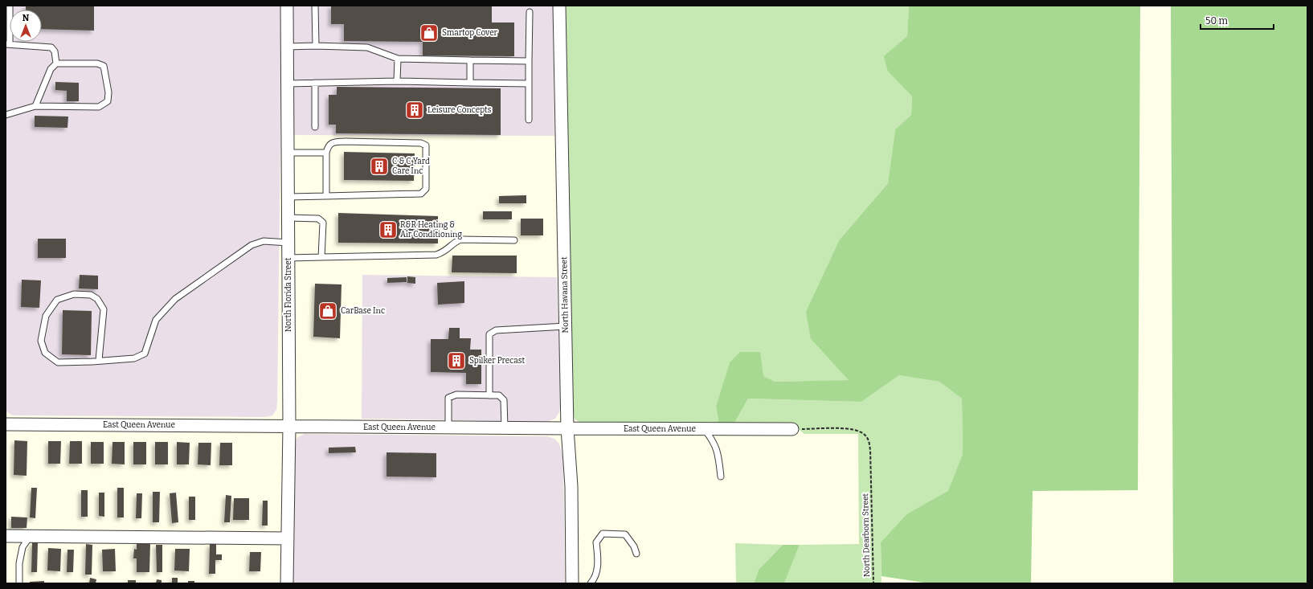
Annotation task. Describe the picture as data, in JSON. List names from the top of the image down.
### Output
{
  "streets": {
    "street": ["North Florida Street", "North Havana Street", "East Queen Avenue"],
    "path": ["North Dearborn Street"]
  },
  "crossings": [
    ["North Florida Street", "East Queen Avenue"],
    ["North Havana Street", "East Queen Avenue"],
    ["East Queen Avenue", "North Dearborn Street"]
  ],
  "places": {
    "shop": ["Smartop Cover", "CarBase Inc"],
    "building": [
      "Leisure Concepts",
      "C & C Yard Care Inc",
      "R&R Heating & Air Conditioning",
      "Spilker Precast"
    ]
  },
  "scale_bar": "50 m",
  "north": "top"
}
